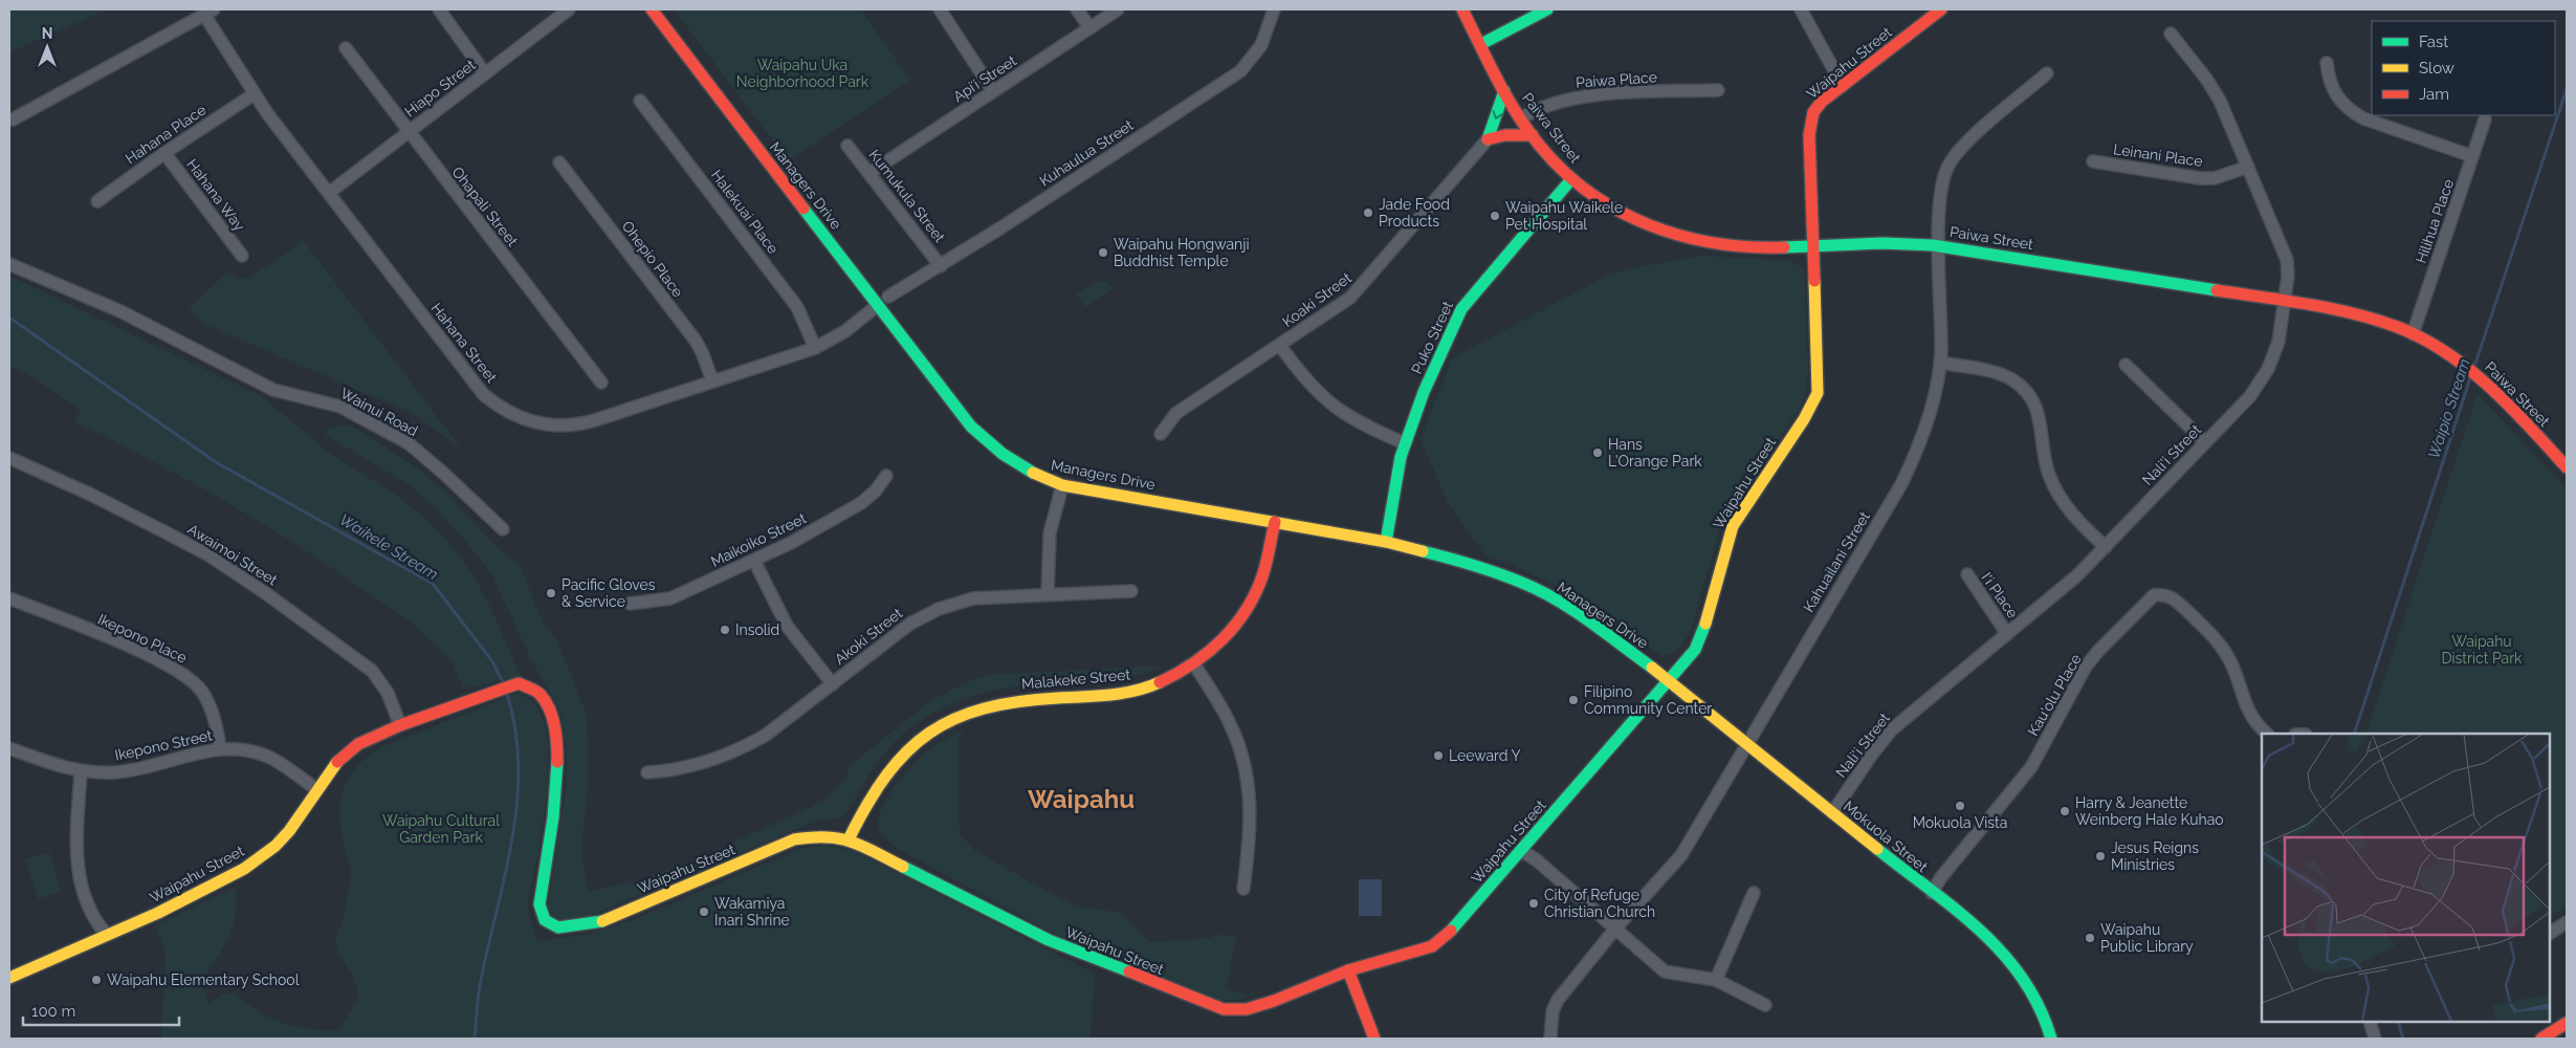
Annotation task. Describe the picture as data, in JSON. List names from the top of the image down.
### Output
{
  "streets": {
    "street": [
      "Waipahu Street",
      "Apiʻi Street",
      "Paiwa Place",
      "Hiapo Street",
      "Paiwa Street",
      "Hahana Place",
      "Kuhaulua Street",
      "Leinani Place",
      "Managers Drive",
      "Hahana Way",
      "Kumukula Street",
      "Ohapali Street",
      "Halekuai Place",
      "Hilihua Place",
      "Ohepio Place",
      "Koaki Street",
      "Puko Street",
      "Hahana Street",
      "Wainui Road",
      "Nali'i Street",
      "Maikoiko Street",
      "Awaimoi Street",
      "Kahuailani Street",
      "I'i Place",
      "Akoki Street",
      "Ikepono Place",
      "Malakeke Street",
      "Kau'olu Place",
      "Ikepono Street",
      "Mokuola Street"
    ]
  },
  "crossings": [
    ["Waipahu Street", "Paiwa Street"],
    ["Waipahu Street", "Managers Drive"],
    ["Waipahu Street", "Awaimoi Street"],
    ["Waipahu Street", "Malakeke Street"],
    ["Waipahu Street", "Ikepono Street"],
    ["Waipahu Street", "Mokuola Street"],
    ["Apiʻi Street", "Kumukula Street"],
    ["Paiwa Place", "Paiwa Street"],
    ["Hiapo Street", "Ohapali Street"],
    ["Hiapo Street", "Hahana Street"],
    ["Paiwa Street", "Hilihua Place"],
    ["Paiwa Street", "Puko Street"],
    ["Paiwa Street", "Nali'i Street"],
    ["Paiwa Street", "Kahuailani Street"],
    ["Hahana Place", "Hahana Way"],
    ["Hahana Place", "Hahana Street"],
    ["Kuhaulua Street", "Kumukula Street"],
    ["Leinani Place", "Nali'i Street"],
    ["Managers Drive", "Puko Street"],
    ["Managers Drive", "Hahana Street"],
    ["Managers Drive", "Malakeke Street"],
    ["Managers Drive", "Mokuola Street"],
    ["Halekuai Place", "Hahana Street"],
    ["Ohepio Place", "Hahana Street"],
    ["Nali'i Street", "I'i Place"],
    ["Nali'i Street", "Mokuola Street"],
    ["Kahuailani Street", "Mokuola Street"],
    ["Ikepono Place", "Ikepono Street"],
    ["Kau'olu Place", "Mokuola Street"]
  ],
  "districts": ["Waipahu"],
  "water": ["Waipio Stream", "Waikele Stream"],
  "parks": ["Waipahu Uka Neighborhood Park", "Waipahu District Park", "Waipahu Cultural Garden Park"],
  "places": [
    "Jade Food Products",
    "Waipahu Waikele Pet Hospital",
    "Waipahu Hongwanji Buddhist Temple",
    "Hans L'Orange Park",
    "Pacific Gloves & Service",
    "Insolid",
    "Filipino Community Center",
    "Leeward Y",
    "Mokuola Vista",
    "Harry & Jeanette Weinberg Hale Kuhao",
    "Jesus Reigns Ministries",
    "City of Refuge Christian Church",
    "Wakamiya Inari Shrine",
    "Waipahu Public Library",
    "Waipahu Elementary School"
  ],
  "legend": ["Fast", "Slow", "Jam"],
  "scale_bar": "100 m",
  "north": "top"
}
